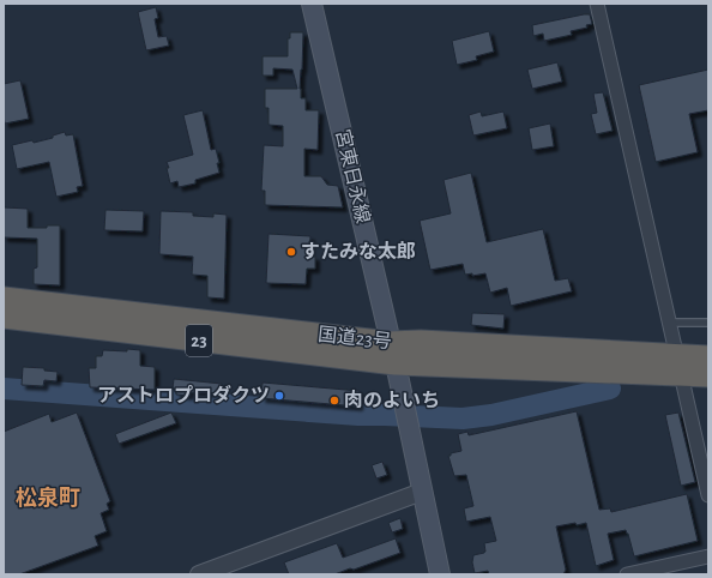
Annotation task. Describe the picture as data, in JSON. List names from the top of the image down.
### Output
{
  "streets": {
    "highway": ["国道23号", "23"],
    "main road": ["宮東日永線"]
  },
  "crossings": [
    ["宮東日永線", "国道23号"]
  ],
  "districts": ["松泉町"],
  "places": ["すたみな太郎", "アストロプロダクツ", "肉のよいち"]
}
